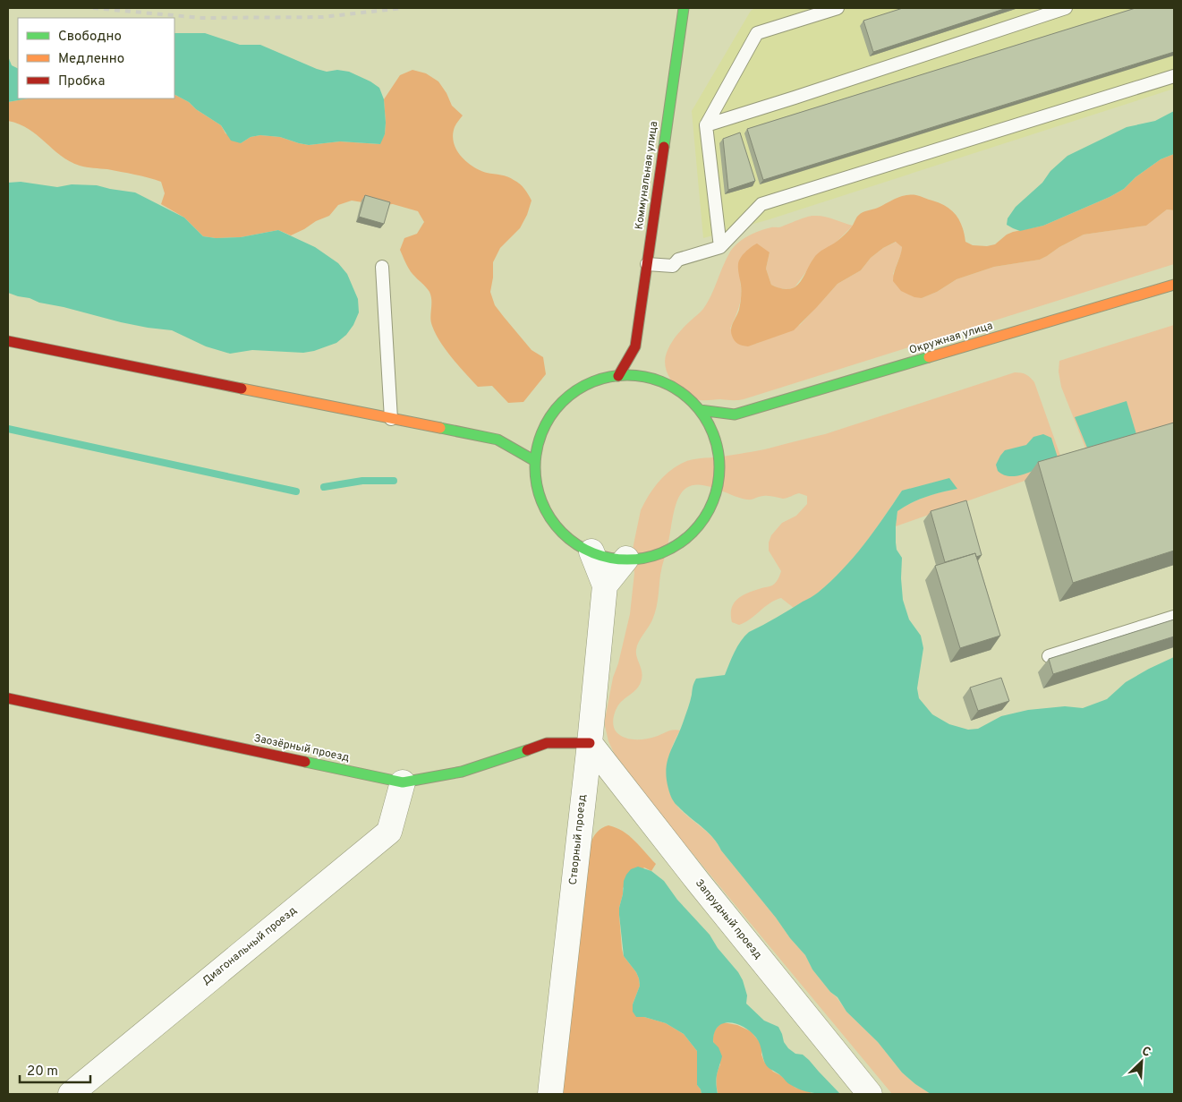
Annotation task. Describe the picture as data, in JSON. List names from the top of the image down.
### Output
{
  "streets": {
    "main road": ["Коммунальная улица", "Окружная улица", "Заозёрный проезд"],
    "street": ["Створный проезд", "Запрудный проезд", "Диагональный проезд"]
  },
  "crossings": [
    ["Заозёрный проезд", "Створный проезд"],
    ["Заозёрный проезд", "Запрудный проезд"],
    ["Заозёрный проезд", "Диагональный проезд"],
    ["Створный проезд", "Запрудный проезд"]
  ],
  "legend": ["Свободно", "Медленно", "Пробка"],
  "scale_bar": "20 m",
  "north": "top right"
}
